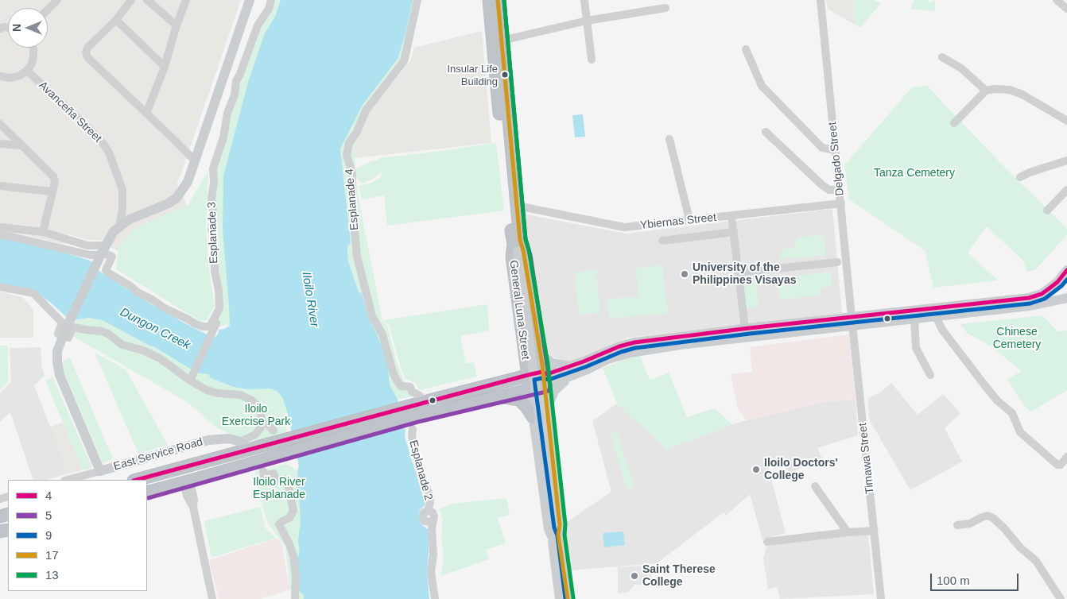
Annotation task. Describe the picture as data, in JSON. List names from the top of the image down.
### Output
{
  "streets": {
    "highway": ["General Luna Street"],
    "main road": ["East Service Road"],
    "street": [
      "Avanceña Street",
      "Delgado Street",
      "Esplanade 4",
      "Ybiernas Street",
      "Esplanade 3",
      "Timawa Street",
      "Esplanade 2"
    ]
  },
  "crossings": [
    ["Delgado Street", "Ybiernas Street"],
    ["Delgado Street", "Timawa Street"],
    ["Ybiernas Street", "General Luna Street"]
  ],
  "water": ["Iloilo River", "Dungon Creek"],
  "parks": [
    "Tanza Cemetery",
    "Chinese Cemetery",
    "Iloilo Exercise Park",
    "Iloilo River Esplanade"
  ],
  "places": [
    "Insular Life Building",
    "University of the Philippines Visayas",
    "Iloilo Doctors' College",
    "Saint Therese College"
  ],
  "lines": [
    "transit line 5",
    "transit line 17",
    "transit line 13",
    "transit line 4",
    "transit line 9"
  ],
  "legend": [
    "4",
    "5",
    "9",
    "17",
    "13"
  ],
  "scale_bar": "100 m",
  "north": "left"
}
